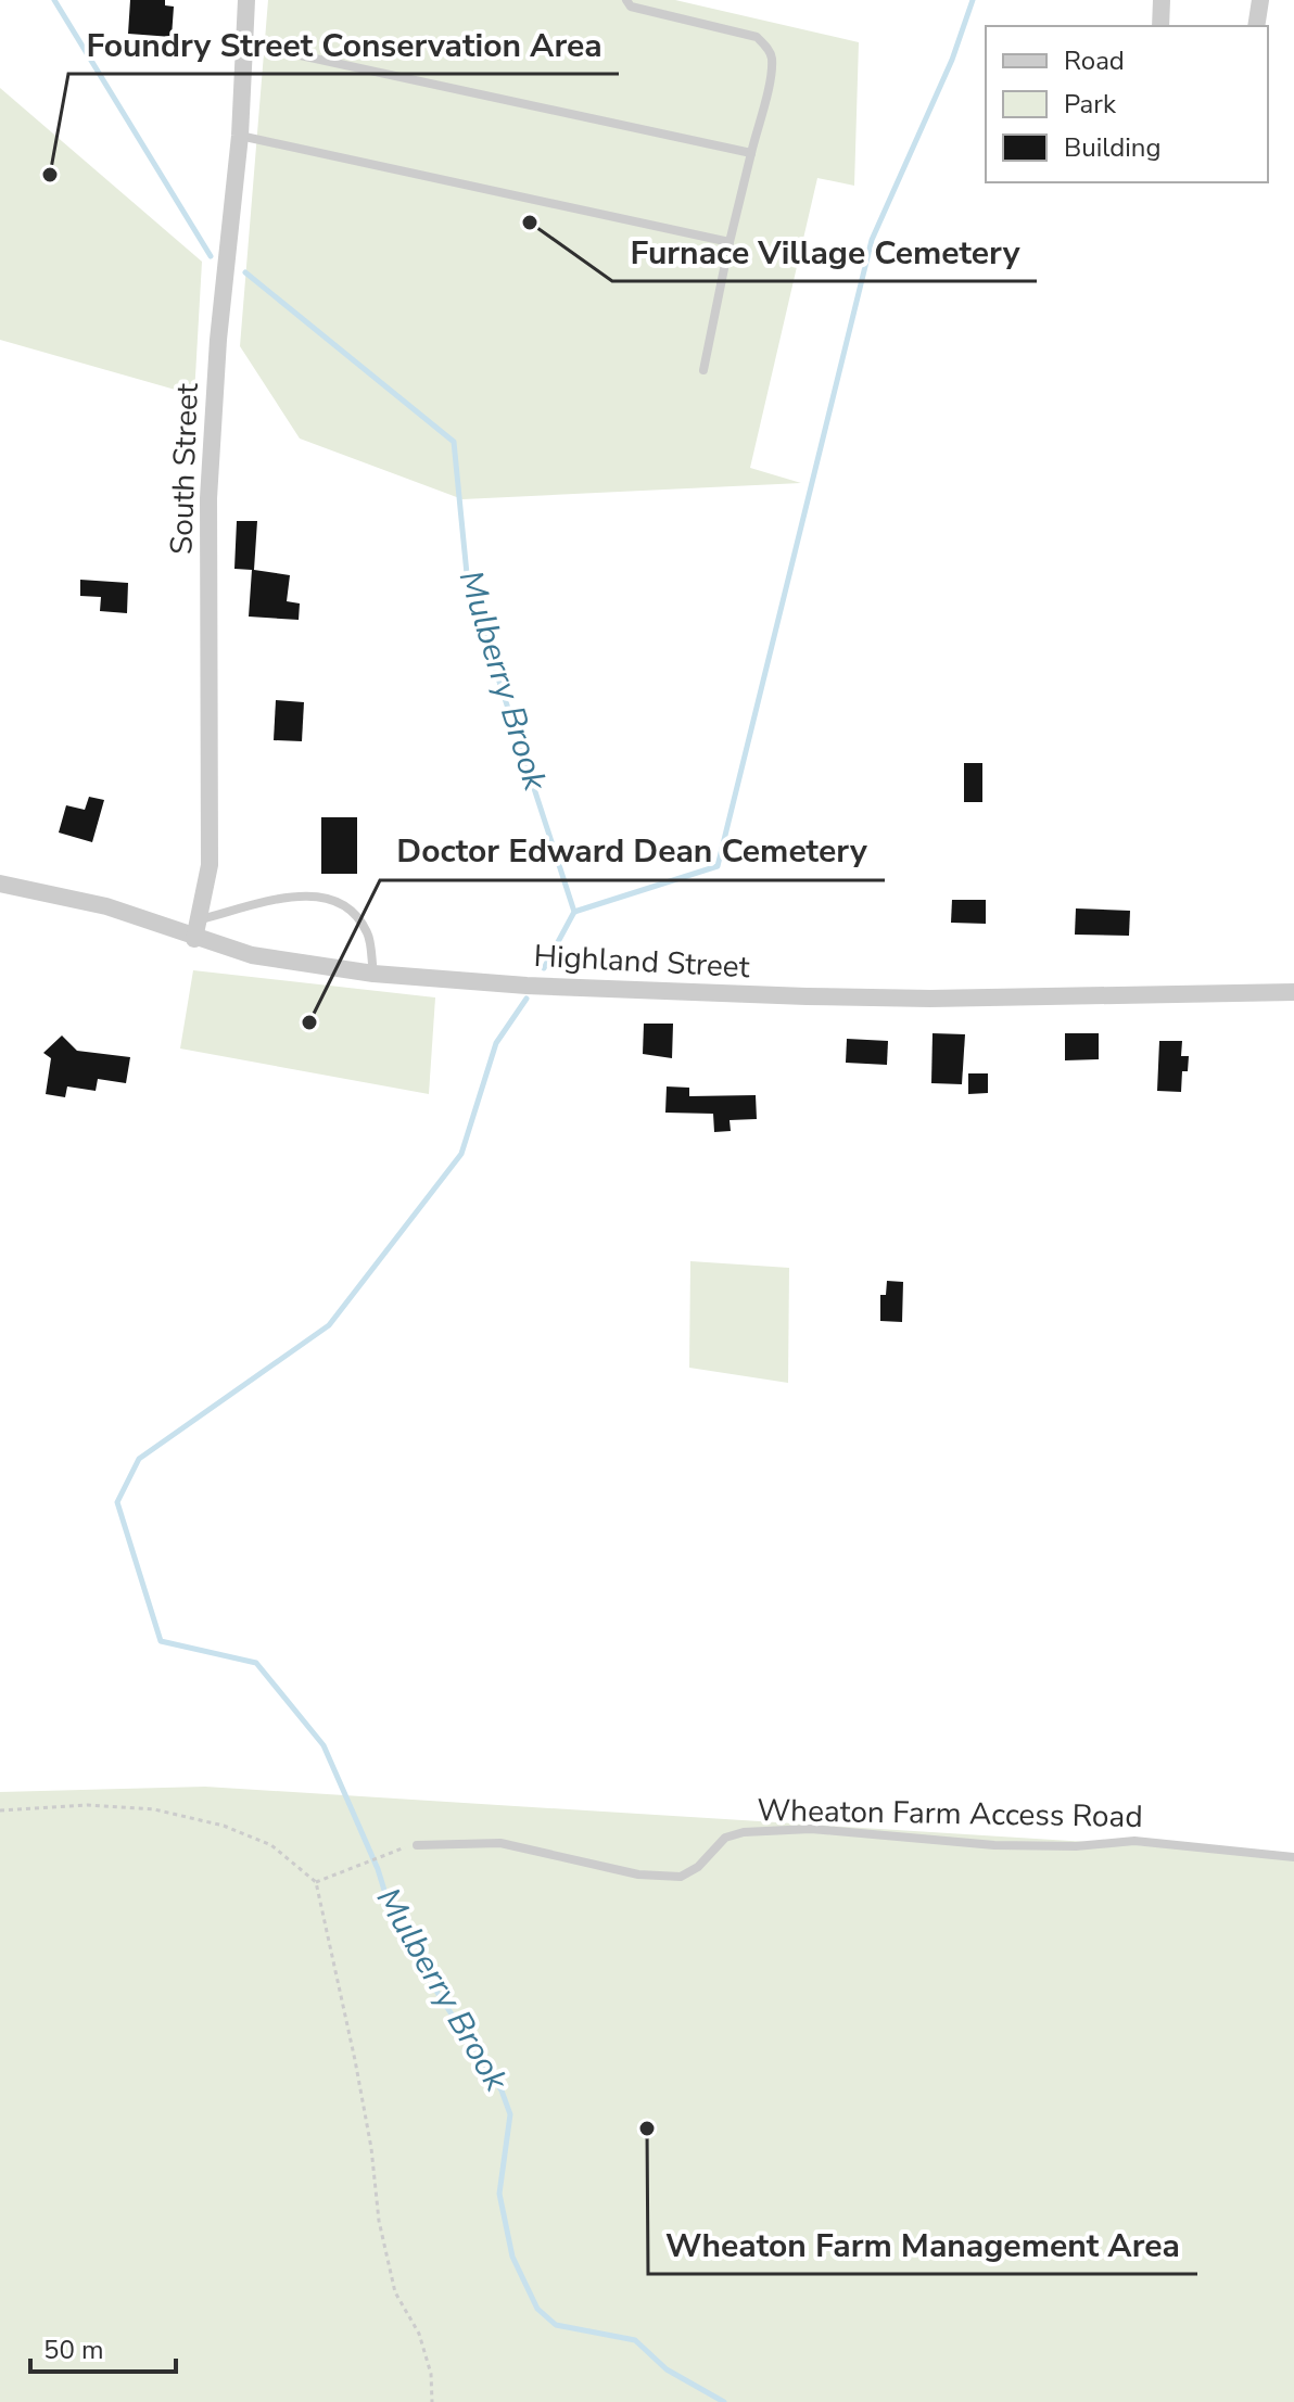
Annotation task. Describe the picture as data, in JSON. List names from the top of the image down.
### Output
{
  "streets": {
    "street": ["South Street", "Highland Street"],
    "lane": ["Wheaton Farm Access Road"]
  },
  "crossings": [
    ["South Street", "Highland Street"]
  ],
  "water": ["Mulberry Brook"],
  "places": [
    "Foundry Street Conservation Area",
    "Furnace Village Cemetery",
    "Doctor Edward Dean Cemetery",
    "Wheaton Farm Management Area"
  ],
  "legend": ["Road", "Park", "Building"],
  "scale_bar": "50 m"
}
